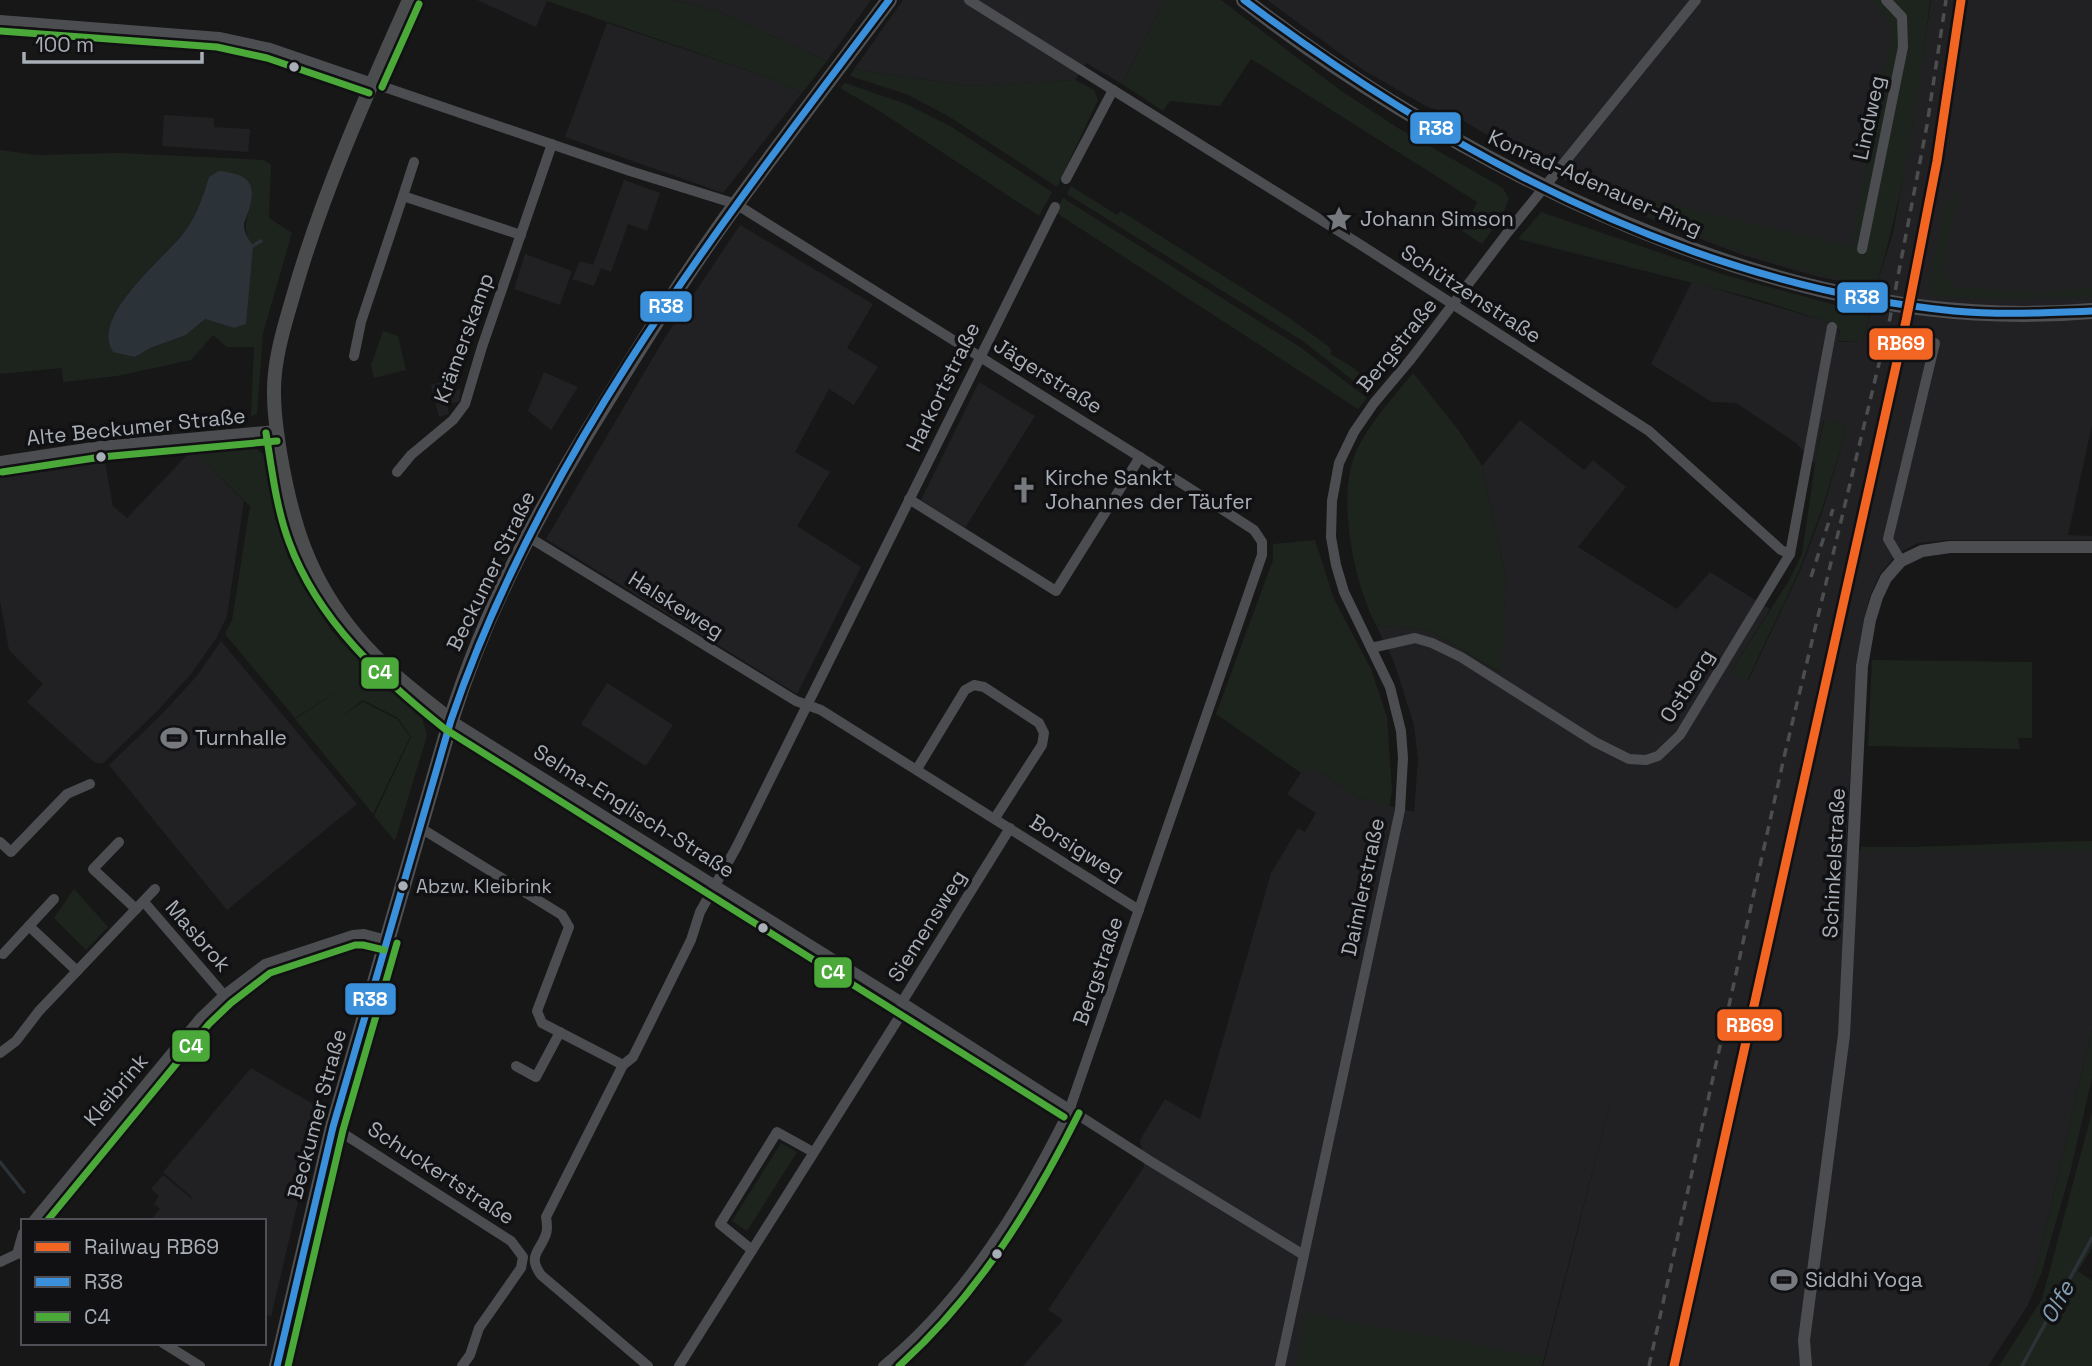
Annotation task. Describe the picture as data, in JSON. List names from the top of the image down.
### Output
{
  "streets": {
    "main road": ["Konrad-Adenauer-Ring", "Beckumer Straße"],
    "street": [
      "Lindweg",
      "Schützenstraße",
      "Krämerskamp",
      "Bergstraße",
      "Jägerstraße",
      "Harkortstraße",
      "Alte Beckumer Straße",
      "Halskeweg",
      "Ostberg",
      "Selma-Englisch-Straße",
      "Borsigweg",
      "Schinkelstraße",
      "Daimlerstraße",
      "Siemensweg",
      "Masbrok",
      "Kleibrink",
      "Schuckertstraße"
    ]
  },
  "crossings": [
    ["Konrad-Adenauer-Ring", "Bergstraße"],
    ["Schützenstraße", "Bergstraße"],
    ["Schützenstraße", "Ostberg"],
    ["Krämerskamp", "Jägerstraße"],
    ["Bergstraße", "Jägerstraße"],
    ["Bergstraße", "Selma-Englisch-Straße"],
    ["Bergstraße", "Borsigweg"],
    ["Bergstraße", "Daimlerstraße"],
    ["Jägerstraße", "Harkortstraße"],
    ["Jägerstraße", "Beckumer Straße"],
    ["Harkortstraße", "Halskeweg"],
    ["Harkortstraße", "Selma-Englisch-Straße"],
    ["Harkortstraße", "Borsigweg"],
    ["Harkortstraße", "Schuckertstraße"],
    ["Beckumer Straße", "Halskeweg"],
    ["Beckumer Straße", "Selma-Englisch-Straße"],
    ["Beckumer Straße", "Kleibrink"],
    ["Beckumer Straße", "Schuckertstraße"],
    ["Halskeweg", "Borsigweg"],
    ["Ostberg", "Daimlerstraße"],
    ["Selma-Englisch-Straße", "Daimlerstraße"],
    ["Selma-Englisch-Straße", "Siemensweg"],
    ["Borsigweg", "Siemensweg"],
    ["Masbrok", "Kleibrink"]
  ],
  "water": ["Olfe"],
  "places": {
    "place": ["Johann Simson"],
    "church": ["Kirche Sankt Johannes der Täufer"],
    "sports": ["Turnhalle", "Siddhi Yoga"],
    "other": ["Abzw. Kleibrink"]
  },
  "lines": ["rail line RB69", "transit line R38", "transit line C4"],
  "legend": ["Railway RB69", "R38", "C4"],
  "scale_bar": "100 m"
}
